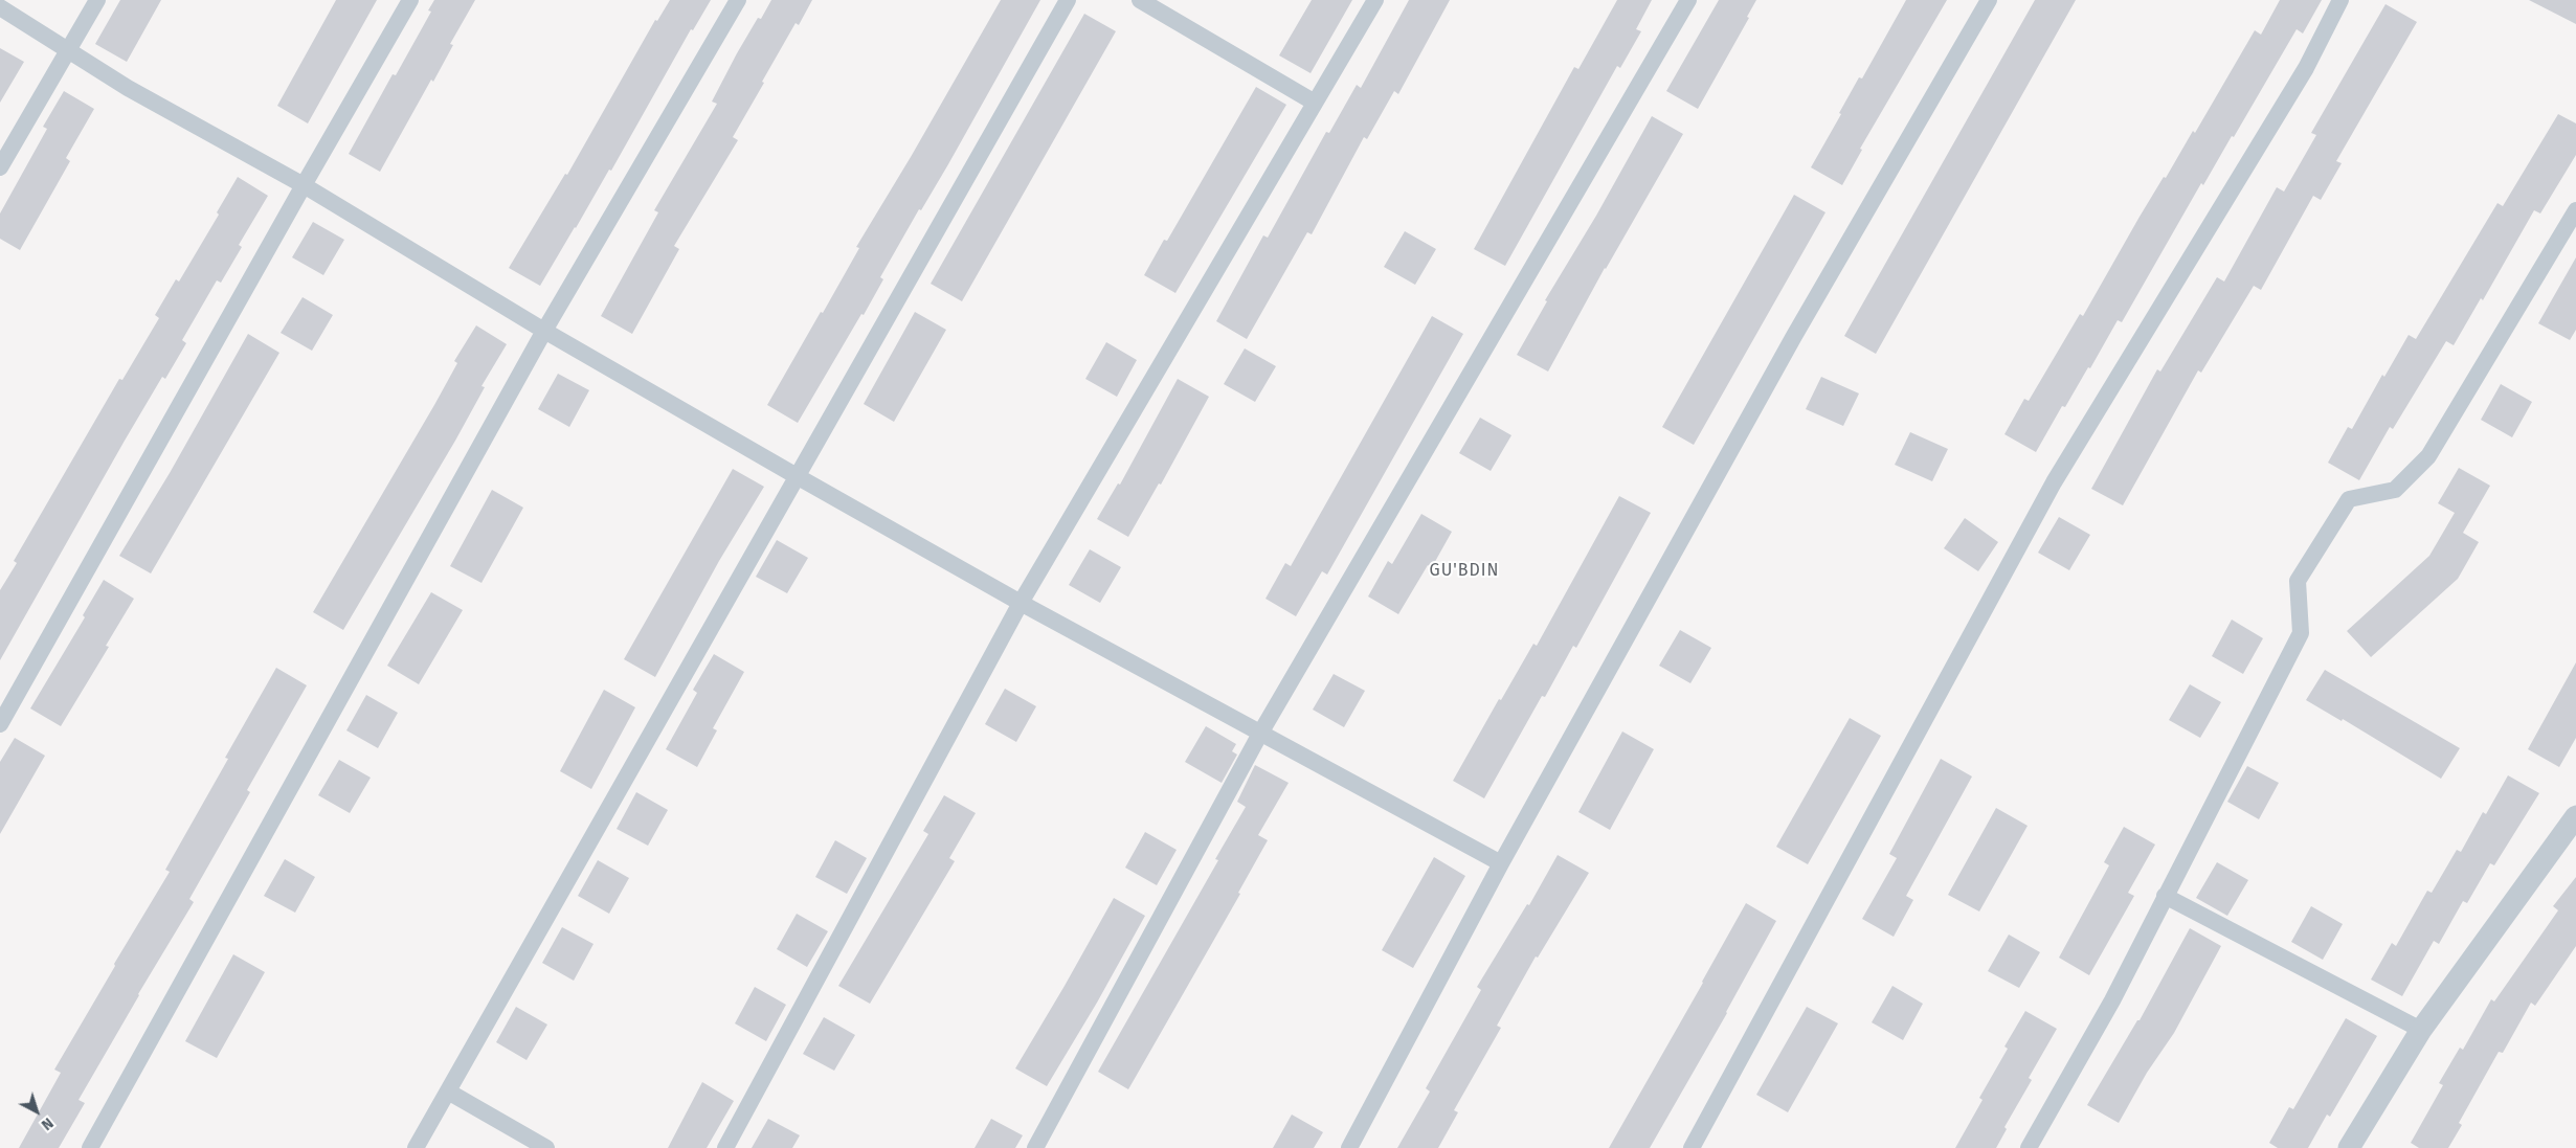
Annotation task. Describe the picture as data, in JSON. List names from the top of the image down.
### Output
{
  "districts": ["GU'BDIN"],
  "north": "bottom right"
}
